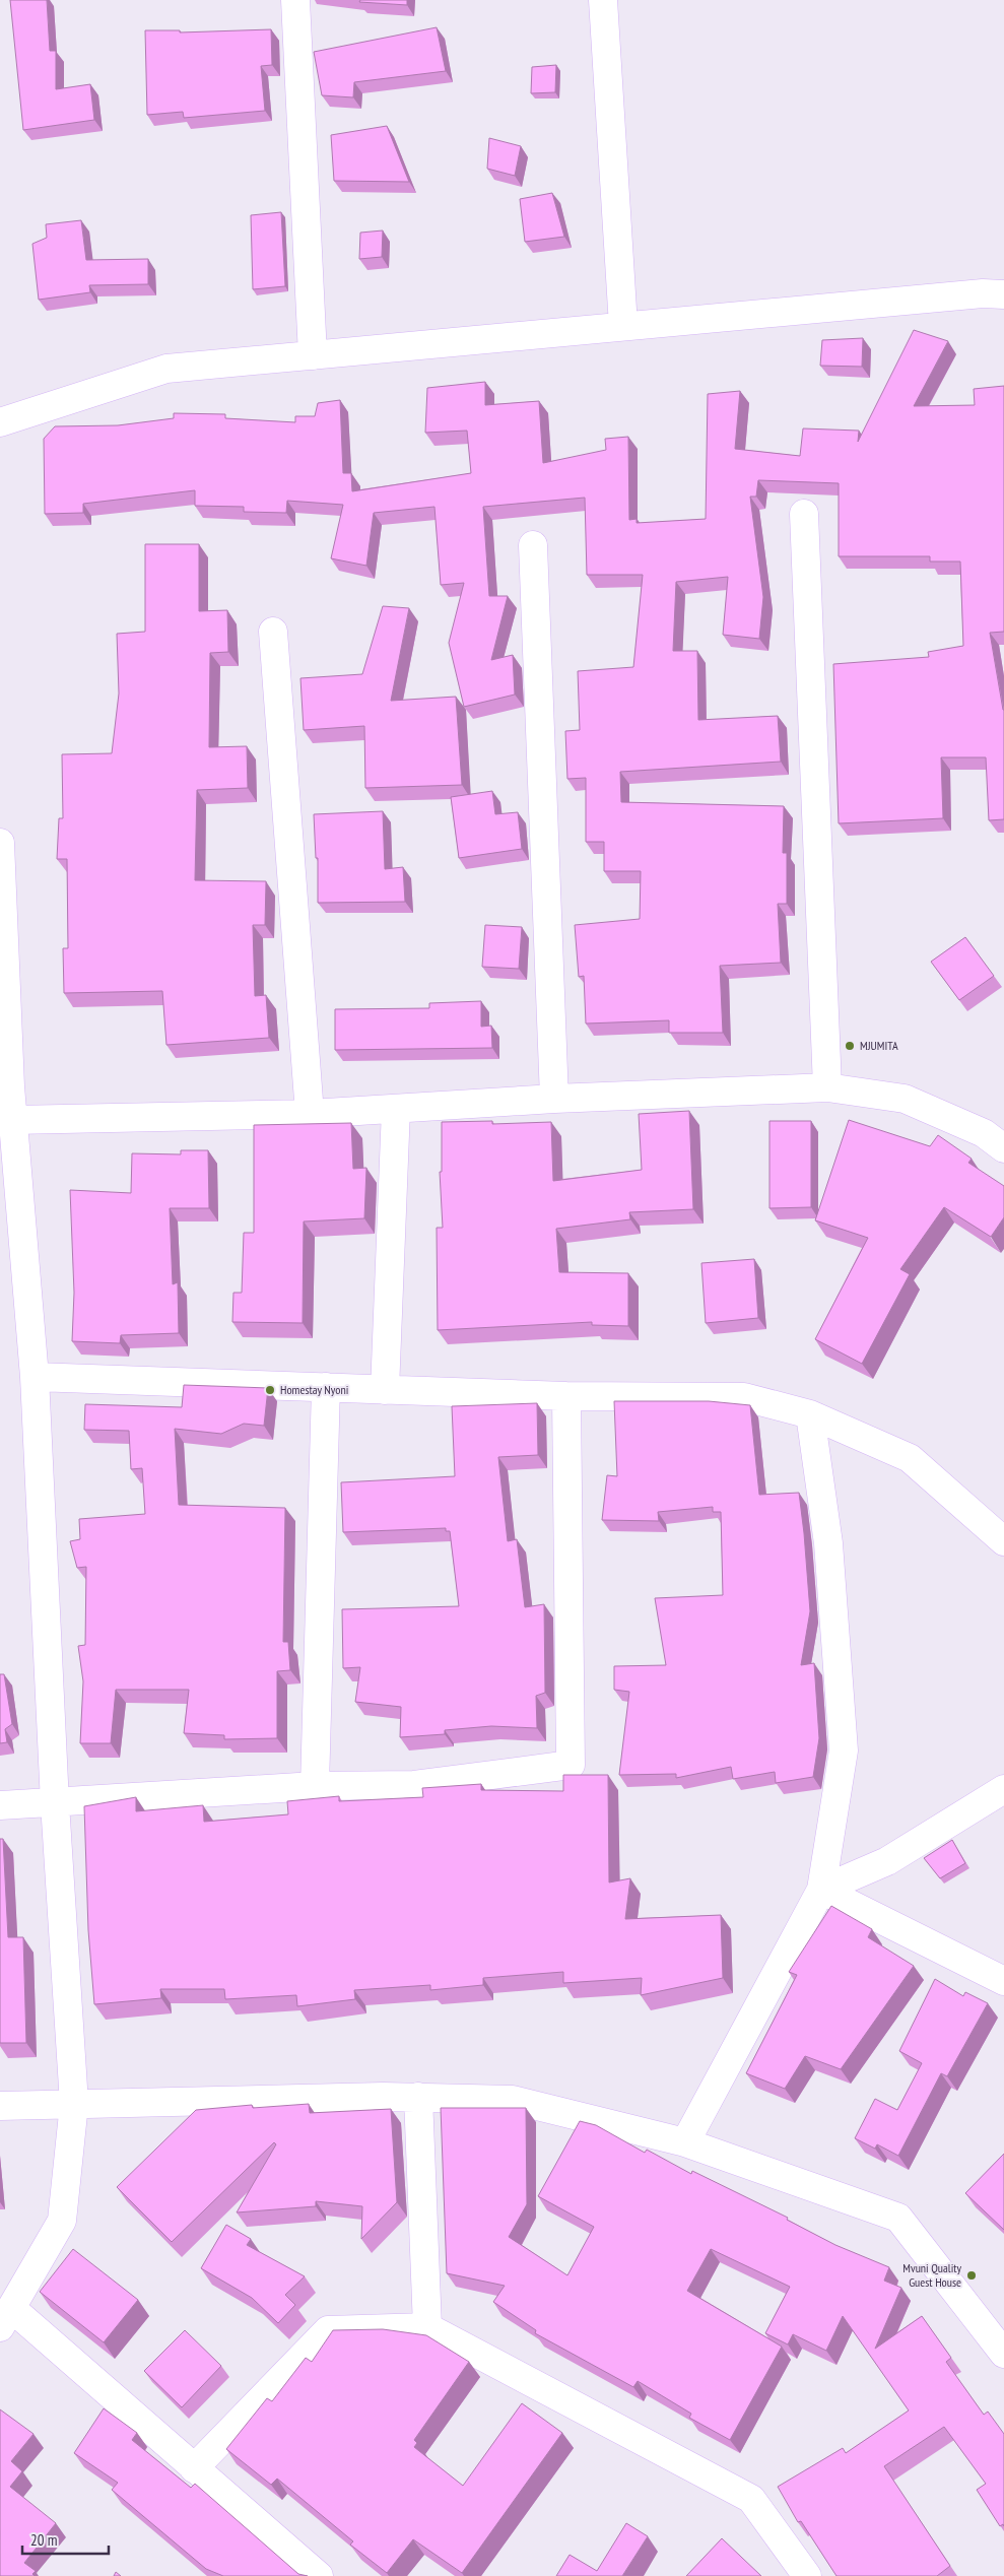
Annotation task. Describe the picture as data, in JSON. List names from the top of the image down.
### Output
{
  "places": ["MJUMITA", "Homestay Nyoni", "Mvuni Quality Guest House"],
  "scale_bar": "20 m"
}
